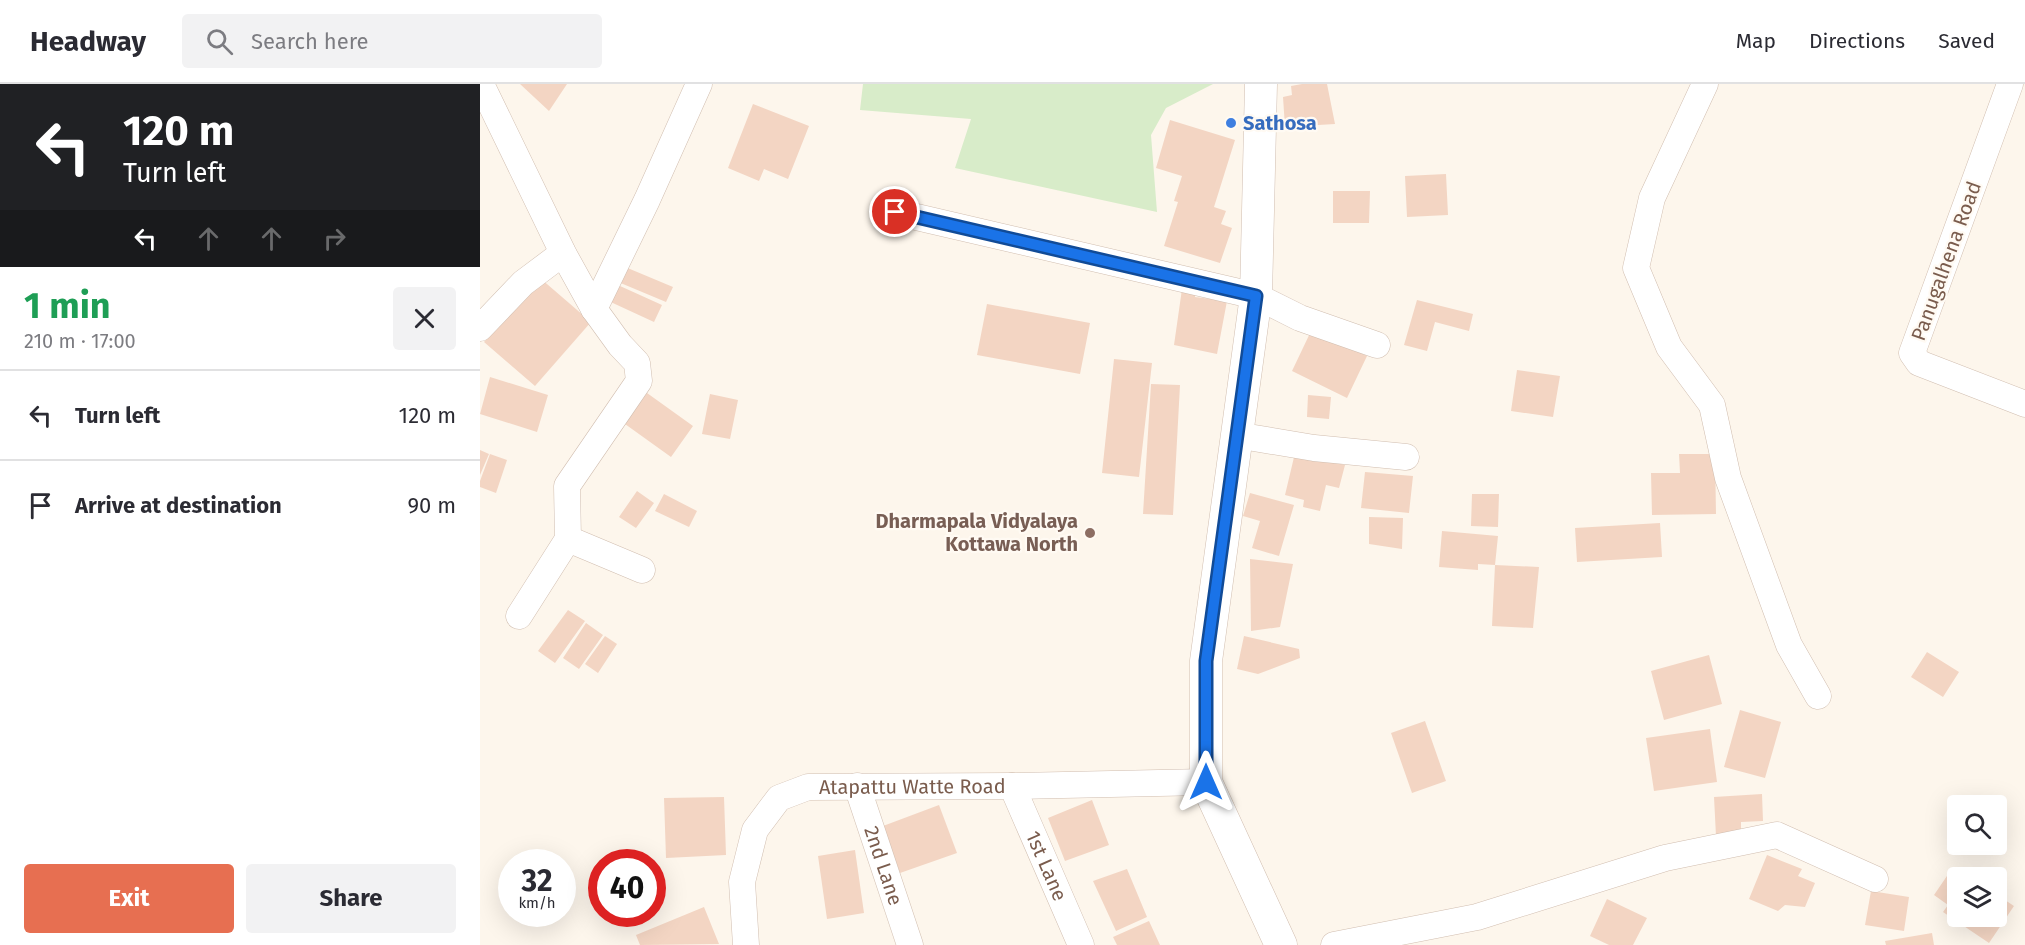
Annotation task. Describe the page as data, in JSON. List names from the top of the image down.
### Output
{
  "streets": {
    "street": [
      "Panugalhena Road",
      "Atapattu Watte Road",
      "2nd Lane",
      "1st Lane"
    ]
  },
  "crossings": [
    ["Atapattu Watte Road", "2nd Lane"],
    ["Atapattu Watte Road", "1st Lane"]
  ],
  "places": ["Sathosa", "Dharmapala Vidyalaya Kottawa North"],
  "page": {
    "header": "Headway",
    "search": "Search here",
    "nav": ["Map", "Directions", "Saved"],
    "turn": ["120 m", "Turn left"],
    "heading": ["1 min", "210 m · 17:00"],
    "list": [
      {
        "name": "Turn left",
        "value": "120 m"
      },
      {
        "name": "Arrive at destination",
        "value": "90 m"
      }
    ],
    "speed": "32 km/h",
    "limit": "40",
    "buttons": ["Exit", "Share"]
  }
}
